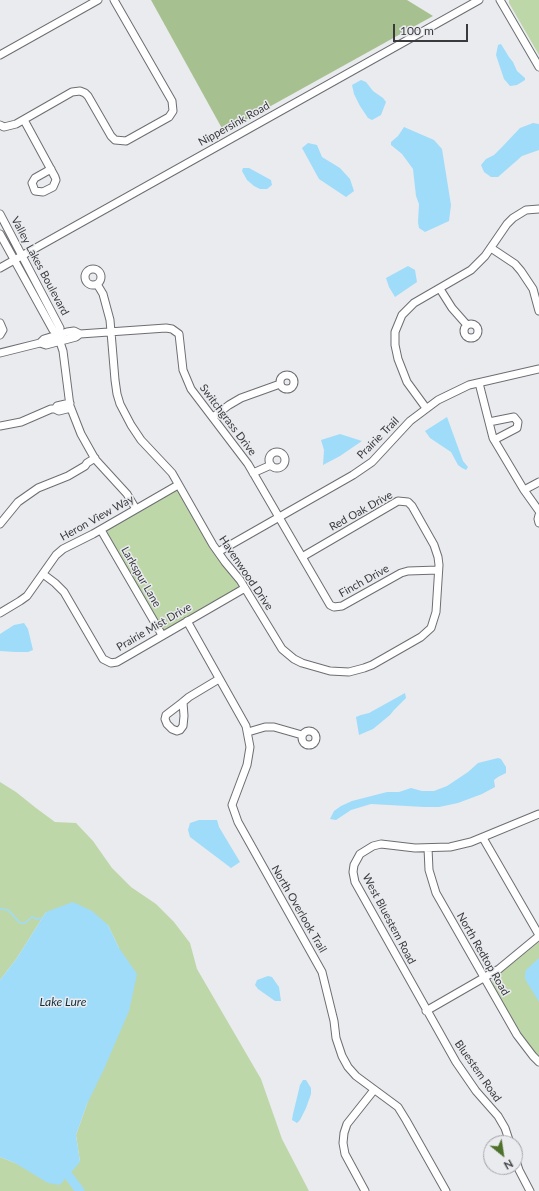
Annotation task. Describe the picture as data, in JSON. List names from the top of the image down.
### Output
{
  "streets": {
    "street": [
      "Nippersink Road",
      "Valley Lakes Boulevard",
      "Switchgrass Drive",
      "Prairie Trail",
      "Red Oak Drive",
      "Heron View Way",
      "Havenwood Drive",
      "Larkspur Lane",
      "Finch Drive",
      "Prairie Mist Drive",
      "North Overlook Trail",
      "West Bluestem Road",
      "North Redtop Road",
      "Bluestem Road"
    ]
  },
  "crossings": [
    ["Nippersink Road", "Valley Lakes Boulevard"],
    ["Valley Lakes Boulevard", "Switchgrass Drive"],
    ["Valley Lakes Boulevard", "Heron View Way"],
    ["Switchgrass Drive", "Prairie Trail"],
    ["Switchgrass Drive", "Havenwood Drive"],
    ["Switchgrass Drive", "Finch Drive"],
    ["Prairie Trail", "Havenwood Drive"],
    ["Prairie Trail", "Finch Drive"],
    ["Red Oak Drive", "Havenwood Drive"],
    ["Red Oak Drive", "Finch Drive"],
    ["Heron View Way", "Havenwood Drive"],
    ["Heron View Way", "Larkspur Lane"],
    ["Heron View Way", "Prairie Mist Drive"],
    ["Havenwood Drive", "Finch Drive"],
    ["Havenwood Drive", "Prairie Mist Drive"],
    ["Larkspur Lane", "Prairie Mist Drive"],
    ["Prairie Mist Drive", "North Overlook Trail"],
    ["West Bluestem Road", "North Redtop Road"],
    ["West Bluestem Road", "Bluestem Road"]
  ],
  "water": ["Lake Lure"],
  "scale_bar": "100 m",
  "north": "bottom right"
}
